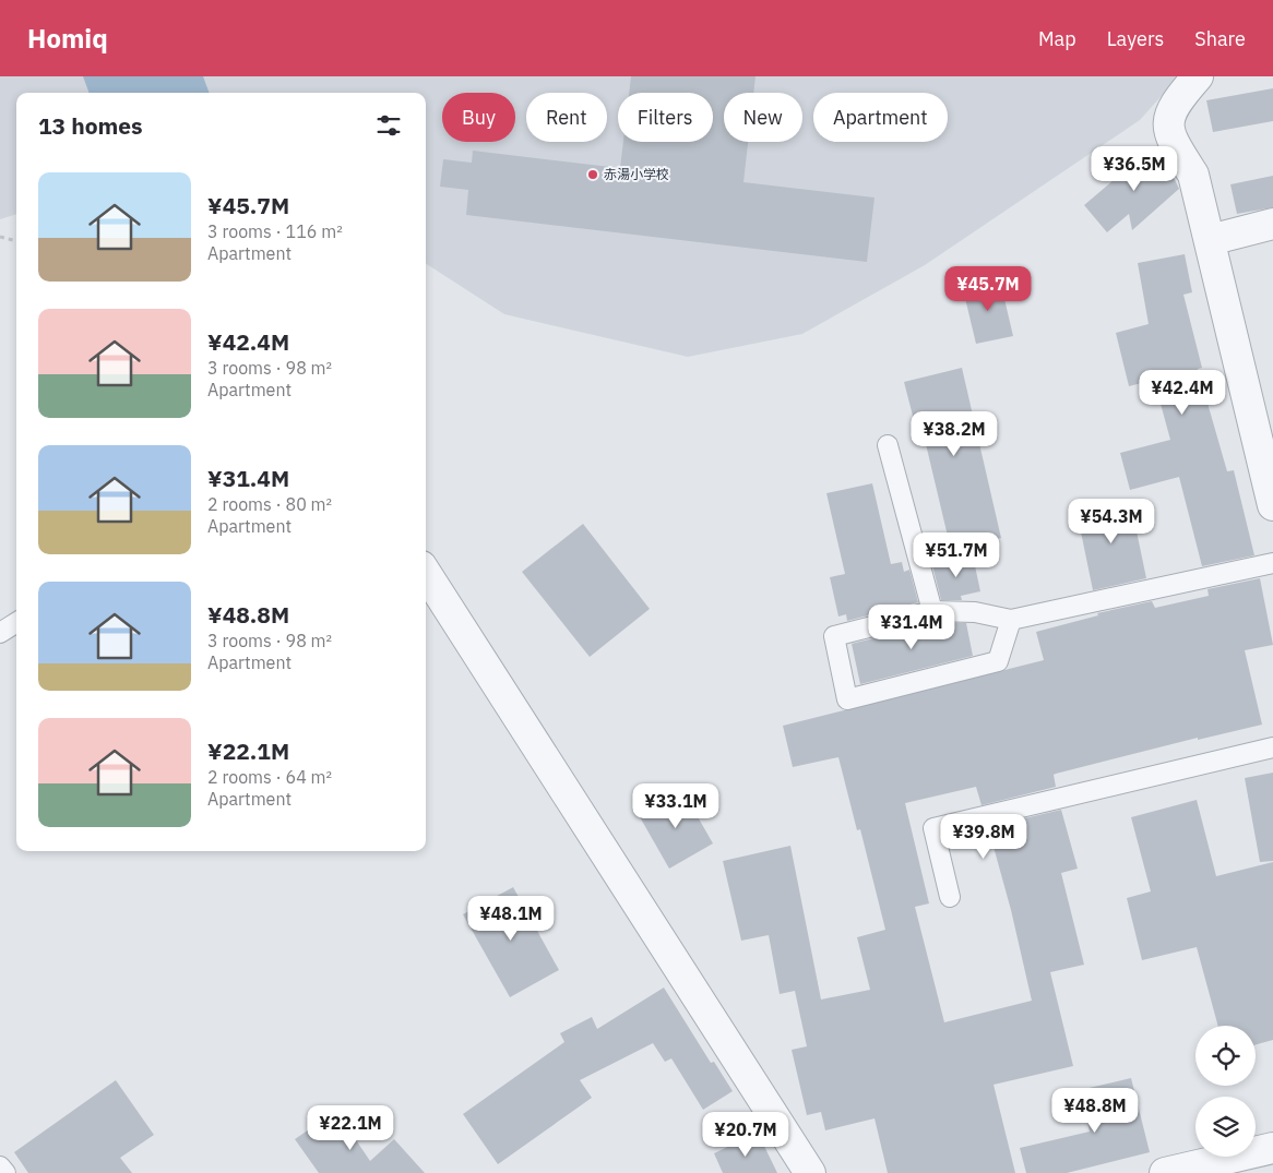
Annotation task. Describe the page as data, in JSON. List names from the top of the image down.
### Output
{
  "places": ["赤湯小学校"],
  "page": {
    "header": "Homiq",
    "nav": ["Map", "Layers", "Share"],
    "chip": [
      "Buy",
      "Rent",
      "Filters",
      "New",
      "Apartment"
    ],
    "heading": "13 homes",
    "price": [
      "¥36.5M",
      "¥45.7M",
      "¥42.4M",
      "¥38.2M",
      "¥54.3M",
      "¥51.7M",
      "¥31.4M",
      "¥33.1M",
      "¥39.8M",
      "¥48.1M",
      "¥48.8M",
      "¥22.1M",
      "¥20.7M"
    ],
    "list": [
      {
        "name": "¥45.7M",
        "note": "3 rooms · 116 m² · Apartment"
      },
      {
        "name": "¥42.4M",
        "note": "3 rooms · 98 m² · Apartment"
      },
      {
        "name": "¥31.4M",
        "note": "2 rooms · 80 m² · Apartment"
      },
      {
        "name": "¥48.8M",
        "note": "3 rooms · 98 m² · Apartment"
      },
      {
        "name": "¥22.1M",
        "note": "2 rooms · 64 m² · Apartment"
      }
    ]
  }
}
